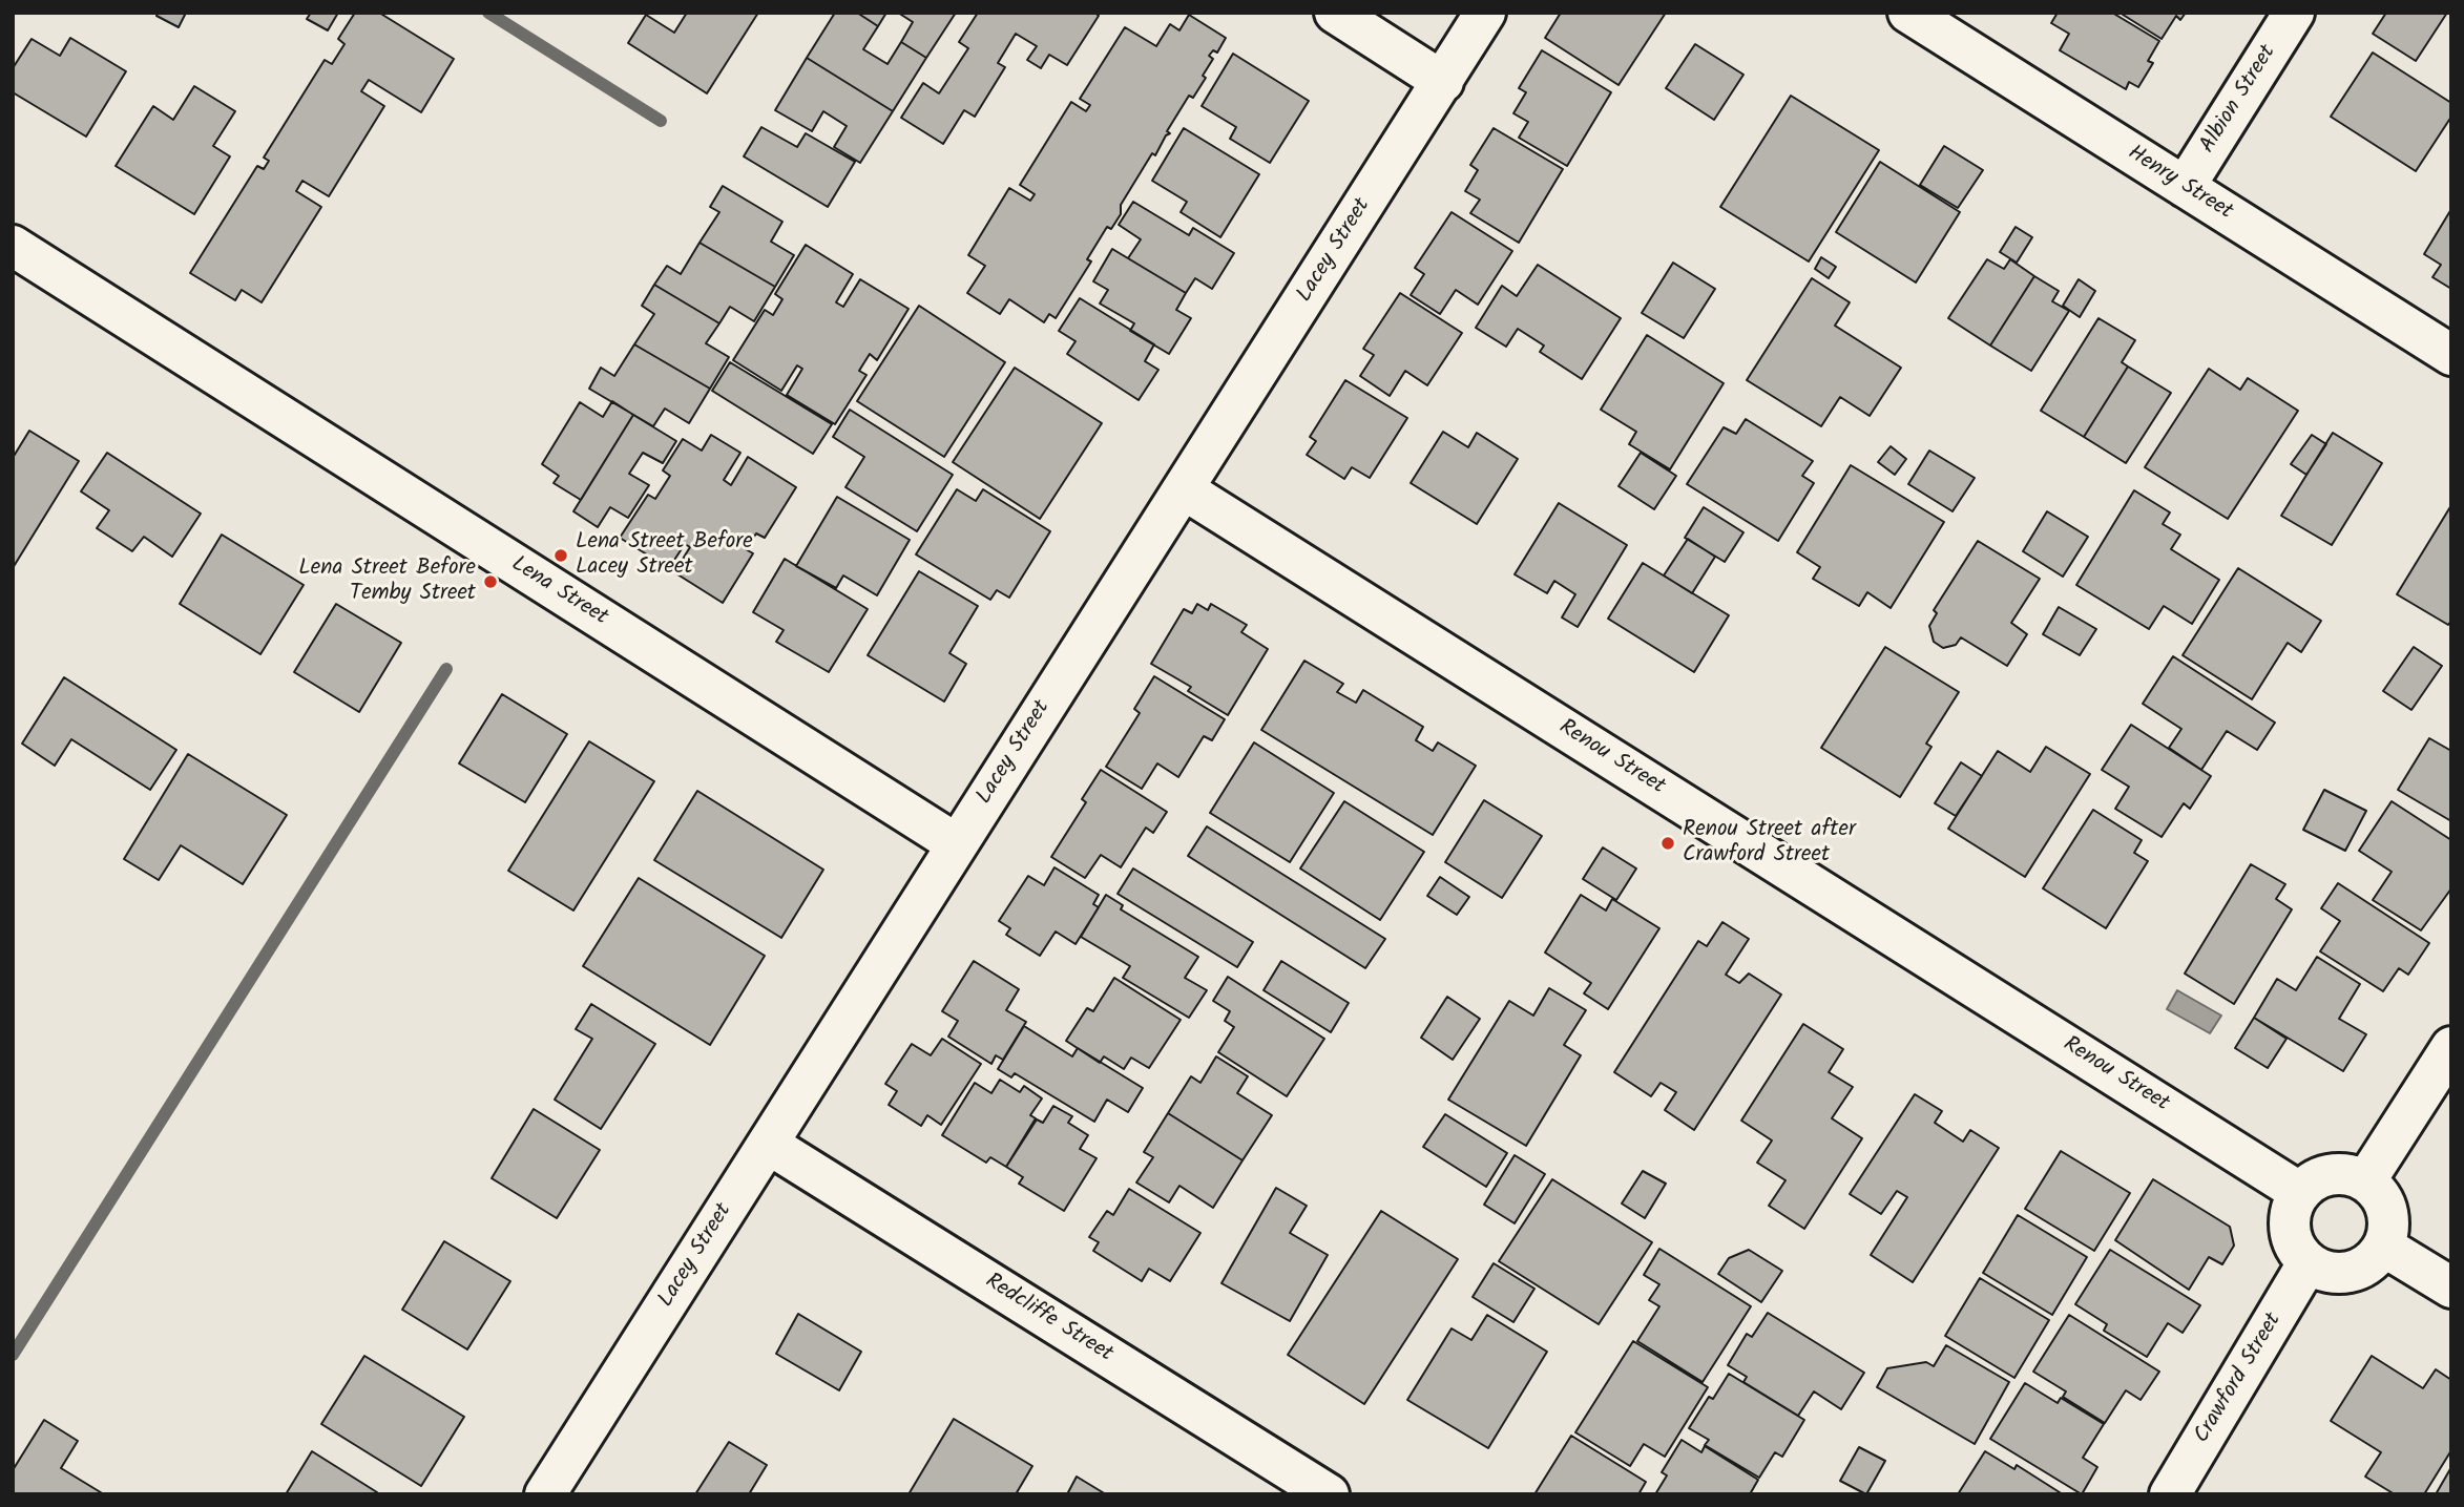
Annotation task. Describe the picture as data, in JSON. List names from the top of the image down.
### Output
{
  "streets": {
    "street": [
      "Albion Street",
      "Henry Street",
      "Lacey Street",
      "Lena Street",
      "Renou Street",
      "Redcliffe Street",
      "Crawford Street"
    ]
  },
  "crossings": [
    ["Albion Street", "Henry Street"],
    ["Lacey Street", "Lena Street"],
    ["Lacey Street", "Renou Street"],
    ["Lacey Street", "Redcliffe Street"],
    ["Renou Street", "Crawford Street"]
  ],
  "places": ["Lena Street Before Lacey Street", "Lena Street Before Temby Street", "Renou Street after Crawford Street"]
}
